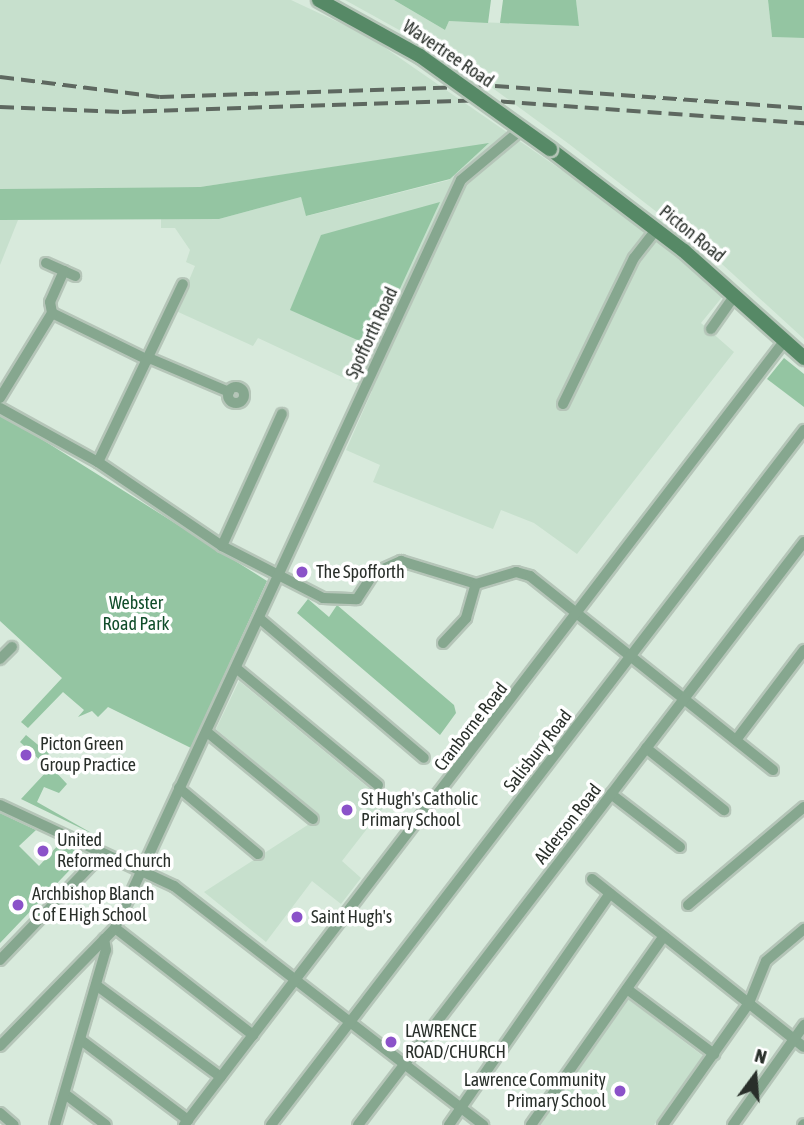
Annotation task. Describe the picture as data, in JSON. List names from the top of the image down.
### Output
{
  "streets": {
    "main road": ["Wavertree Road", "Picton Road"],
    "street": [
      "Spofforth Road",
      "Cranborne Road",
      "Salisbury Road",
      "Alderson Road"
    ]
  },
  "crossings": [
    ["Wavertree Road", "Picton Road"],
    ["Wavertree Road", "Spofforth Road"],
    ["Picton Road", "Cranborne Road"]
  ],
  "parks": ["Webster Road Park"],
  "places": [
    "The Spofforth",
    "Picton Green Group Practice",
    "St Hugh's Catholic Primary School",
    "United Reformed Church",
    "Archbishop Blanch C of E High School",
    "Saint Hugh's",
    "LAWRENCE ROAD/CHURCH",
    "Lawrence Community Primary School"
  ],
  "north": "top"
}
